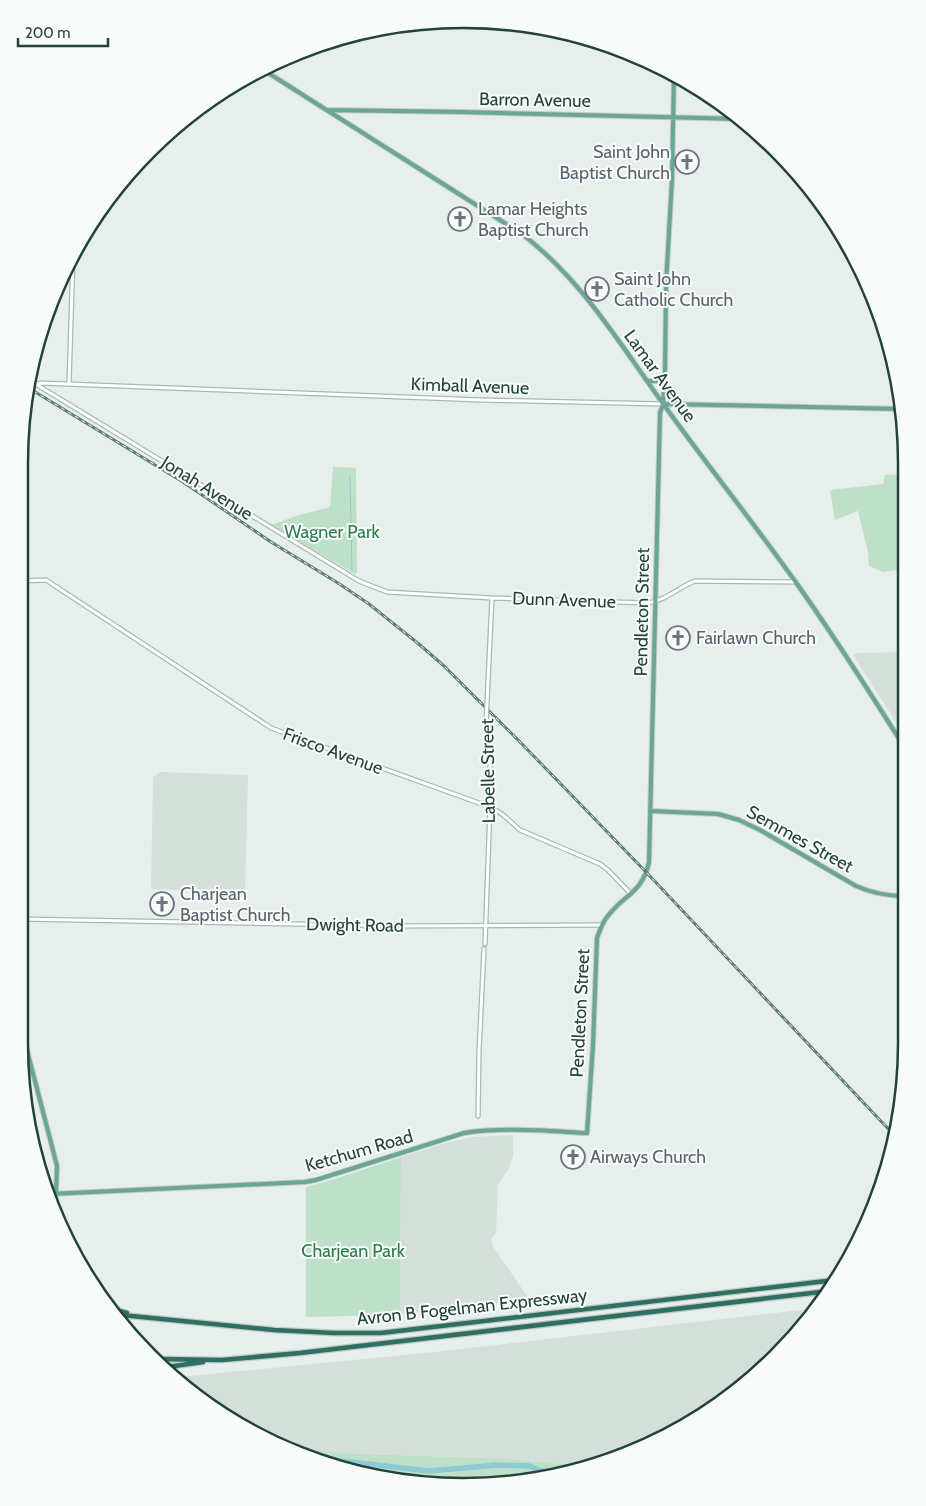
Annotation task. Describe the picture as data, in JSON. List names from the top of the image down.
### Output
{
  "streets": {
    "highway": ["Avron B Fogelman Expressway"],
    "main road": [
      "Barron Avenue",
      "Lamar Avenue",
      "Kimball Avenue",
      "Pendleton Street",
      "Semmes Street",
      "Ketchum Road"
    ],
    "street": [
      "Jonah Avenue",
      "Dunn Avenue",
      "Frisco Avenue",
      "Labelle Street",
      "Dwight Road"
    ]
  },
  "crossings": [
    ["Barron Avenue", "Lamar Avenue"],
    ["Barron Avenue", "Pendleton Street"],
    ["Lamar Avenue", "Kimball Avenue"],
    ["Lamar Avenue", "Dunn Avenue"],
    ["Lamar Avenue", "Pendleton Street"],
    ["Kimball Avenue", "Jonah Avenue"],
    ["Kimball Avenue", "Pendleton Street"],
    ["Jonah Avenue", "Dunn Avenue"],
    ["Dunn Avenue", "Pendleton Street"],
    ["Dunn Avenue", "Labelle Street"],
    ["Pendleton Street", "Frisco Avenue"],
    ["Pendleton Street", "Semmes Street"],
    ["Pendleton Street", "Dwight Road"],
    ["Pendleton Street", "Ketchum Road"],
    ["Frisco Avenue", "Labelle Street"],
    ["Labelle Street", "Dwight Road"]
  ],
  "parks": ["Wagner Park", "Charjean Park"],
  "places": {
    "church": [
      "Saint John Baptist Church",
      "Lamar Heights Baptist Church",
      "Saint John Catholic Church",
      "Fairlawn Church",
      "Charjean Baptist Church",
      "Airways Church"
    ]
  },
  "scale_bar": "200 m"
}
